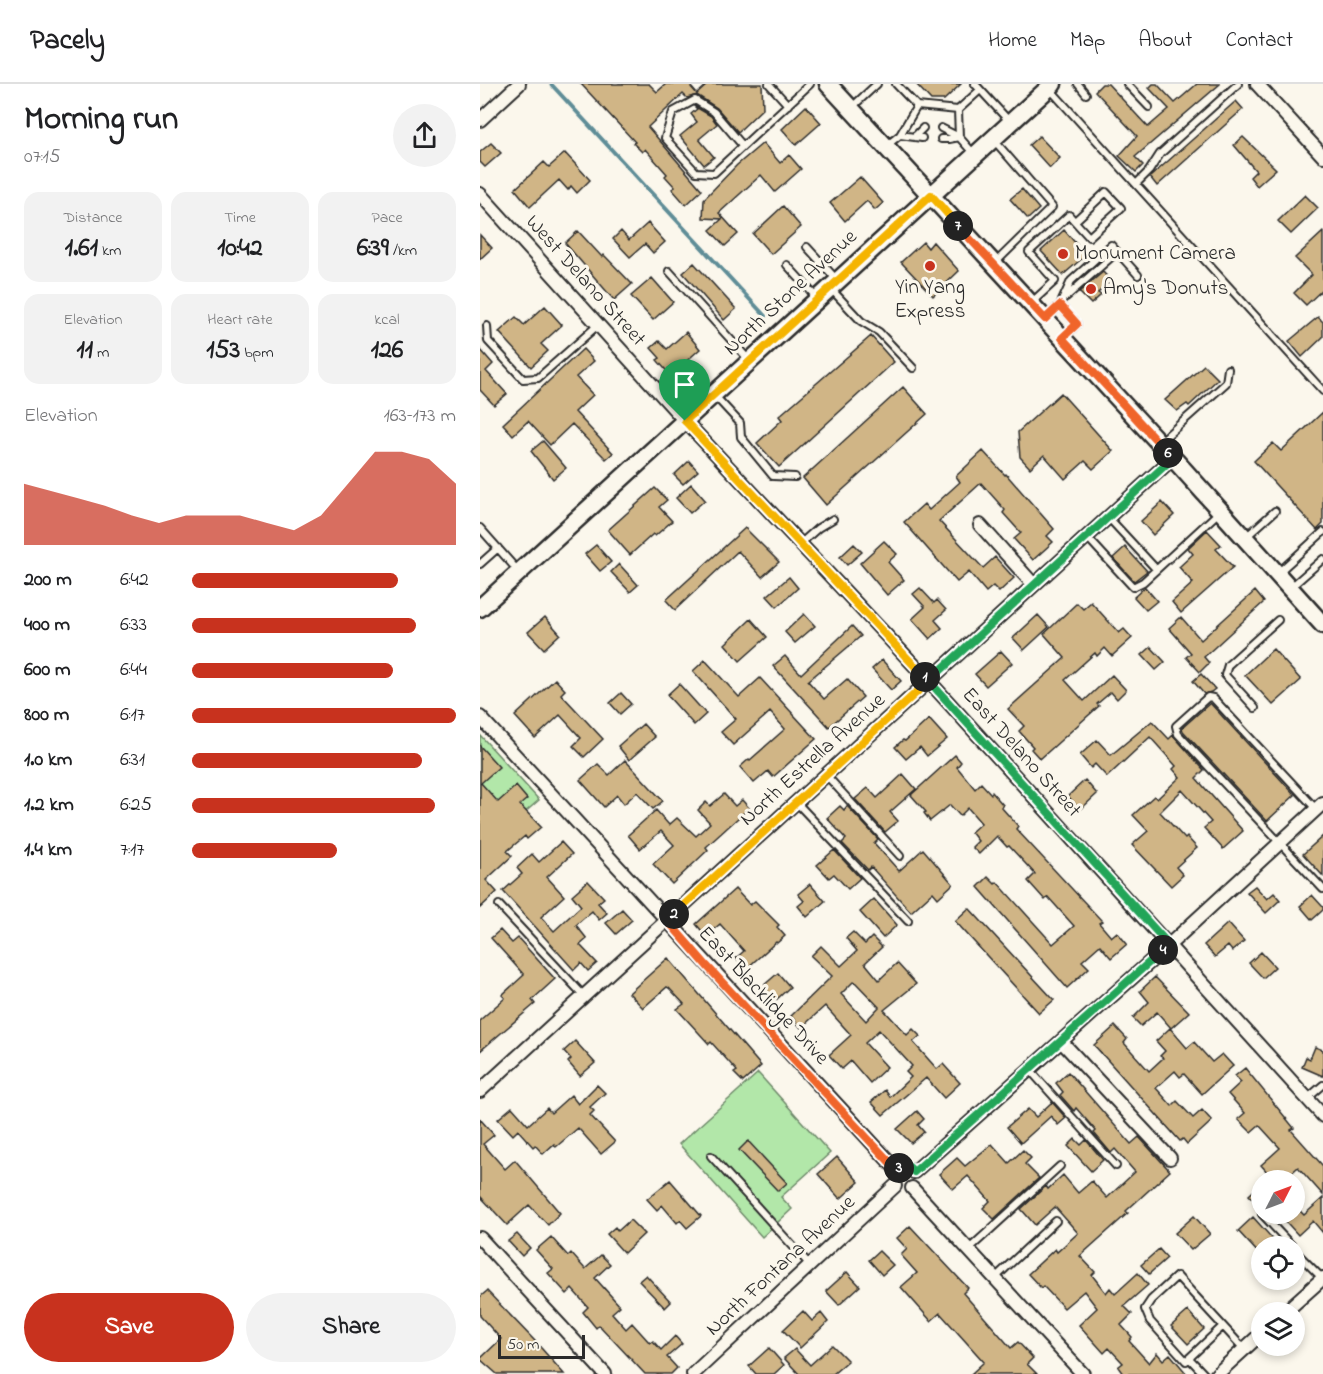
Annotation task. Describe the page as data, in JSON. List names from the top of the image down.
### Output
{
  "streets": {
    "main road": ["North Stone Avenue"],
    "street": [
      "West Delano Street",
      "East Delano Street",
      "North Estrella Avenue",
      "East Blacklidge Drive",
      "North Fontana Avenue"
    ]
  },
  "crossings": [
    ["West Delano Street", "North Stone Avenue"],
    ["West Delano Street", "East Delano Street"],
    ["North Stone Avenue", "East Delano Street"],
    ["East Delano Street", "North Estrella Avenue"],
    ["North Estrella Avenue", "East Blacklidge Drive"],
    ["East Blacklidge Drive", "North Fontana Avenue"]
  ],
  "places": ["Monument Camera", "Yin Yang Express", "Amy's Donuts"],
  "scale_bar": "50 m",
  "north": "top right",
  "page": {
    "header": "Pacely",
    "nav": [
      "Home",
      "Map",
      "About",
      "Contact"
    ],
    "heading": ["Morning run", "07:15"],
    "stats": [
      ["Distance", "1.61 km"],
      ["Time", "10:42"],
      ["Pace", "6:39 /km"],
      ["Elevation", "11 m"],
      ["Heart rate", "153 bpm"],
      ["kcal", "126"]
    ],
    "pins": [
      "7",
      "6",
      "1",
      "2",
      "4",
      "3"
    ],
    "chart": ["Elevation", "163–173 m"],
    "list": [
      {
        "name": "200 m",
        "note": "6:42"
      },
      {
        "name": "400 m",
        "note": "6:33"
      },
      {
        "name": "600 m",
        "note": "6:44"
      },
      {
        "name": "800 m",
        "note": "6:17"
      },
      {
        "name": "1.0 km",
        "note": "6:31"
      },
      {
        "name": "1.2 km",
        "note": "6:25"
      },
      {
        "name": "1.4 km",
        "note": "7:17"
      }
    ],
    "buttons": ["Save", "Share"],
    "scale": "50 m"
  }
}
